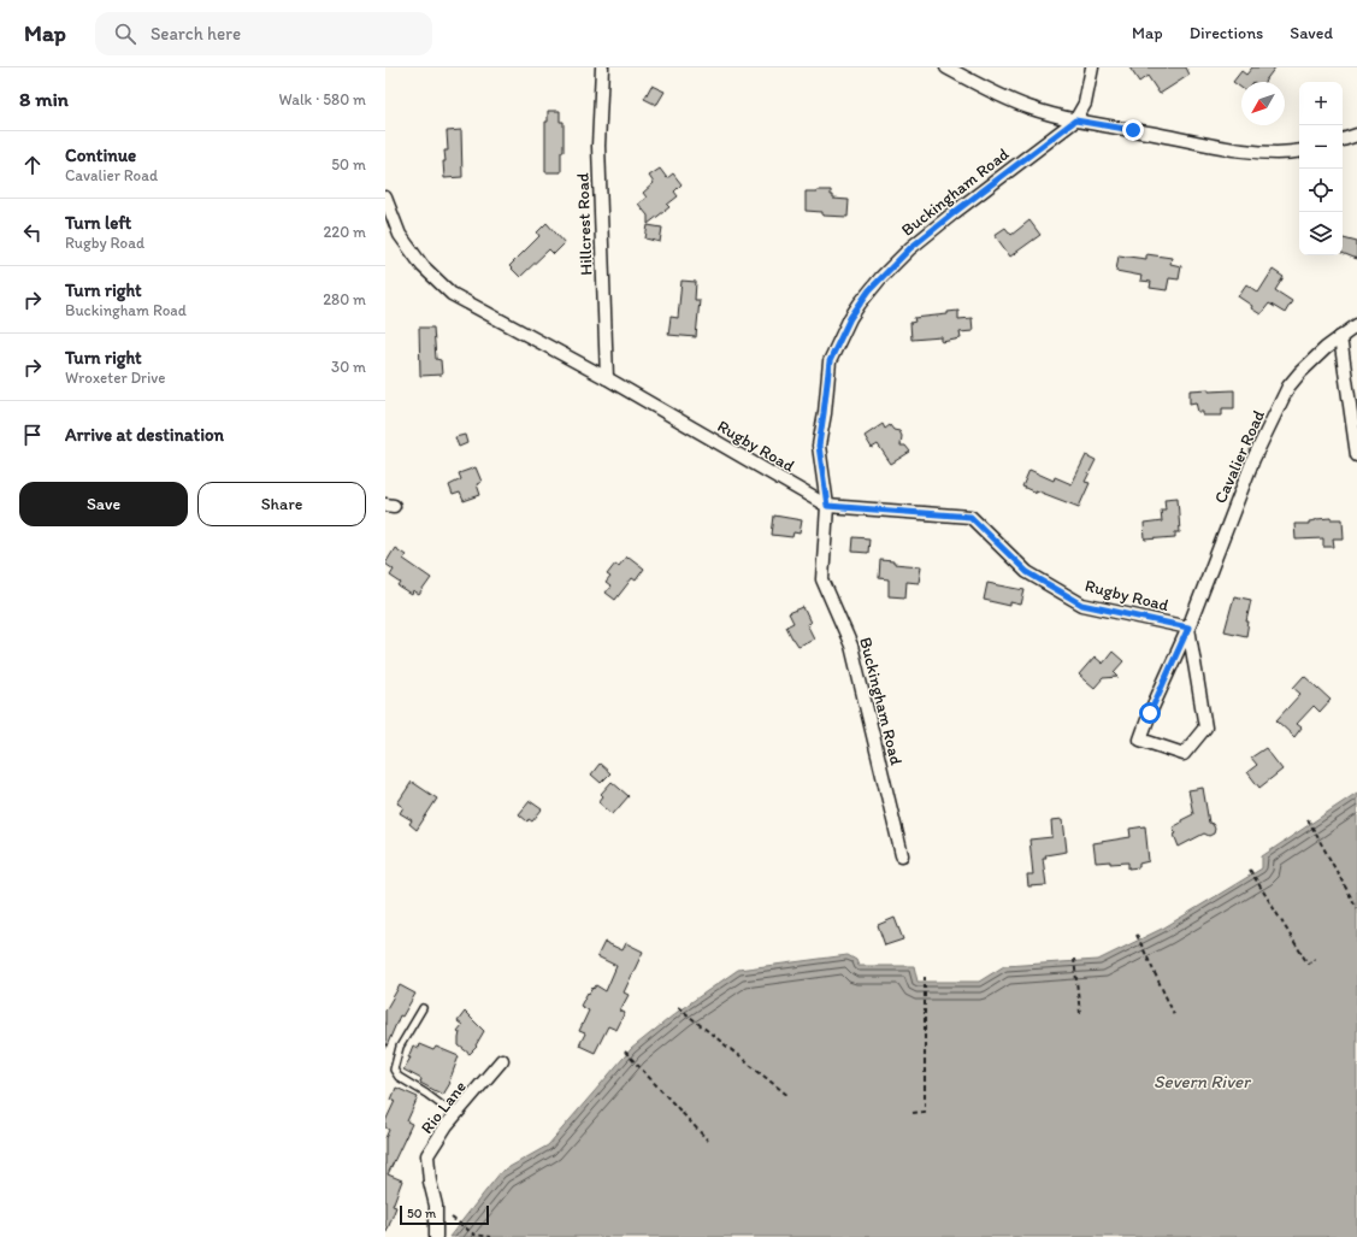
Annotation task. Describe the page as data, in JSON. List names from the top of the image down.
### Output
{
  "streets": {
    "street": [
      "Buckingham Road",
      "Hillcrest Road",
      "Rugby Road",
      "Cavalier Road",
      "Rio Lane"
    ]
  },
  "crossings": [
    ["Buckingham Road", "Rugby Road"],
    ["Hillcrest Road", "Rugby Road"],
    ["Rugby Road", "Cavalier Road"]
  ],
  "water": ["Severn River"],
  "scale_bar": "50 m",
  "north": "bottom left",
  "page": {
    "header": "Map",
    "search": "Search here",
    "nav": ["Map", "Directions", "Saved"],
    "heading": ["8 min", "Walk · 580 m"],
    "map_buttons": ["+", "−"],
    "list": [
      ["Continue", "Cavalier Road", "50 m"],
      ["Turn left", "Rugby Road", "220 m"],
      ["Turn right", "Buckingham Road", "280 m"],
      ["Turn right", "Wroxeter Drive", "30 m"],
      "Arrive at destination"
    ],
    "buttons": ["Save", "Share"],
    "scale": "50 m"
  }
}
